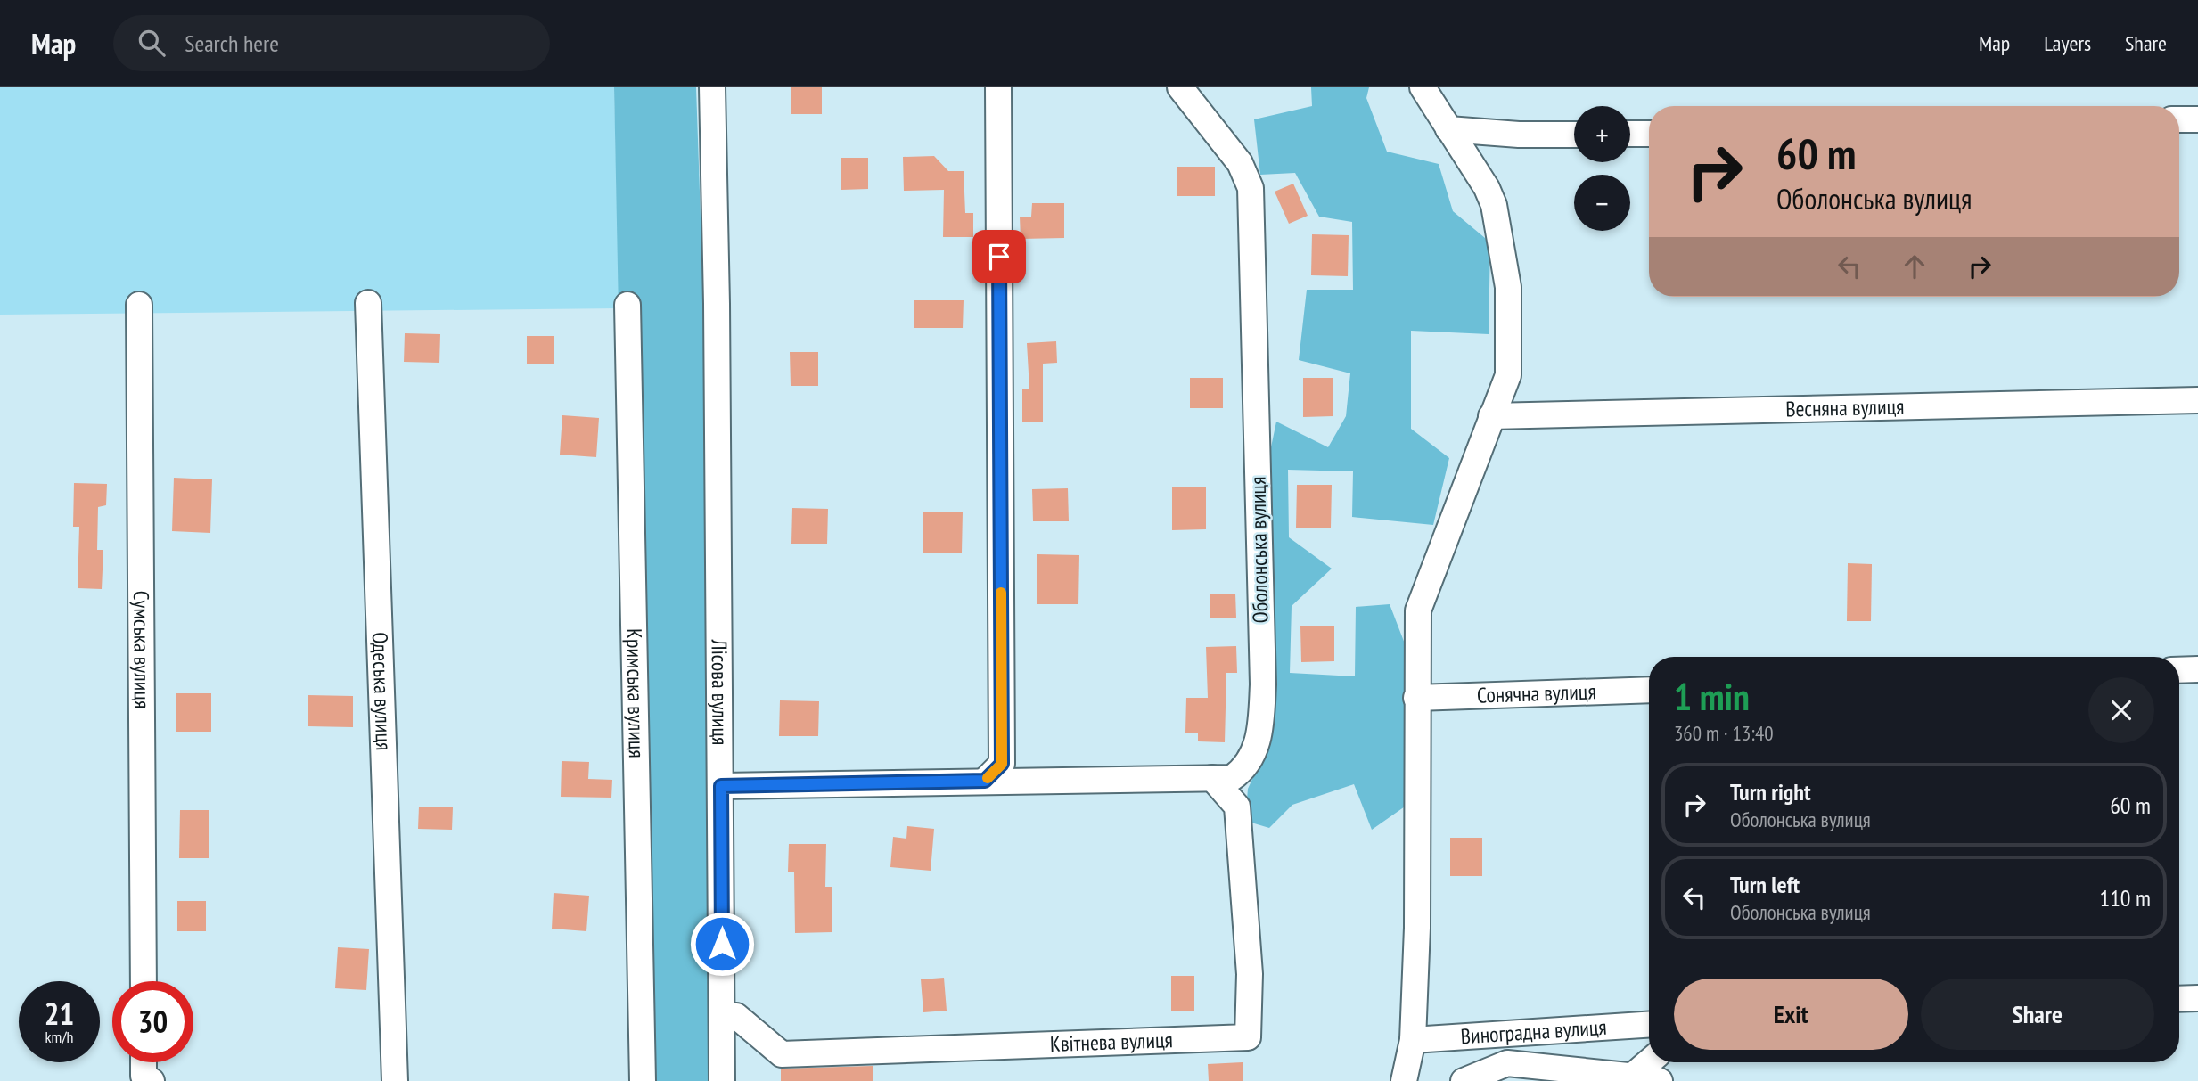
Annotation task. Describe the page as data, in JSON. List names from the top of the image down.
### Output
{
  "streets": {
    "street": [
      "Весняна вулиця",
      "Оболонська вулиця",
      "Сумська вулиця",
      "Одеська вулиця",
      "Лісова вулиця",
      "Кримська вулиця",
      "Сонячна вулиця",
      "Виноградна вулиця",
      "Квітнева вулиця"
    ]
  },
  "crossings": [
    ["Оболонська вулиця", "Лісова вулиця"],
    ["Оболонська вулиця", "Квітнева вулиця"],
    ["Лісова вулиця", "Квітнева вулиця"]
  ],
  "page": {
    "header": "Map",
    "search": "Search here",
    "nav": ["Map", "Layers", "Share"],
    "map_buttons": ["+", "−"],
    "turn": ["60 m", "Оболонська вулиця"],
    "heading": ["1 min", "360 m · 13:40"],
    "list": [
      {
        "name": "Turn right",
        "note": "Оболонська вулиця",
        "value": "60 m"
      },
      {
        "name": "Turn left",
        "note": "Оболонська вулиця",
        "value": "110 m"
      }
    ],
    "buttons": ["Exit", "Share"],
    "speed": "21 km/h",
    "limit": "30"
  }
}
